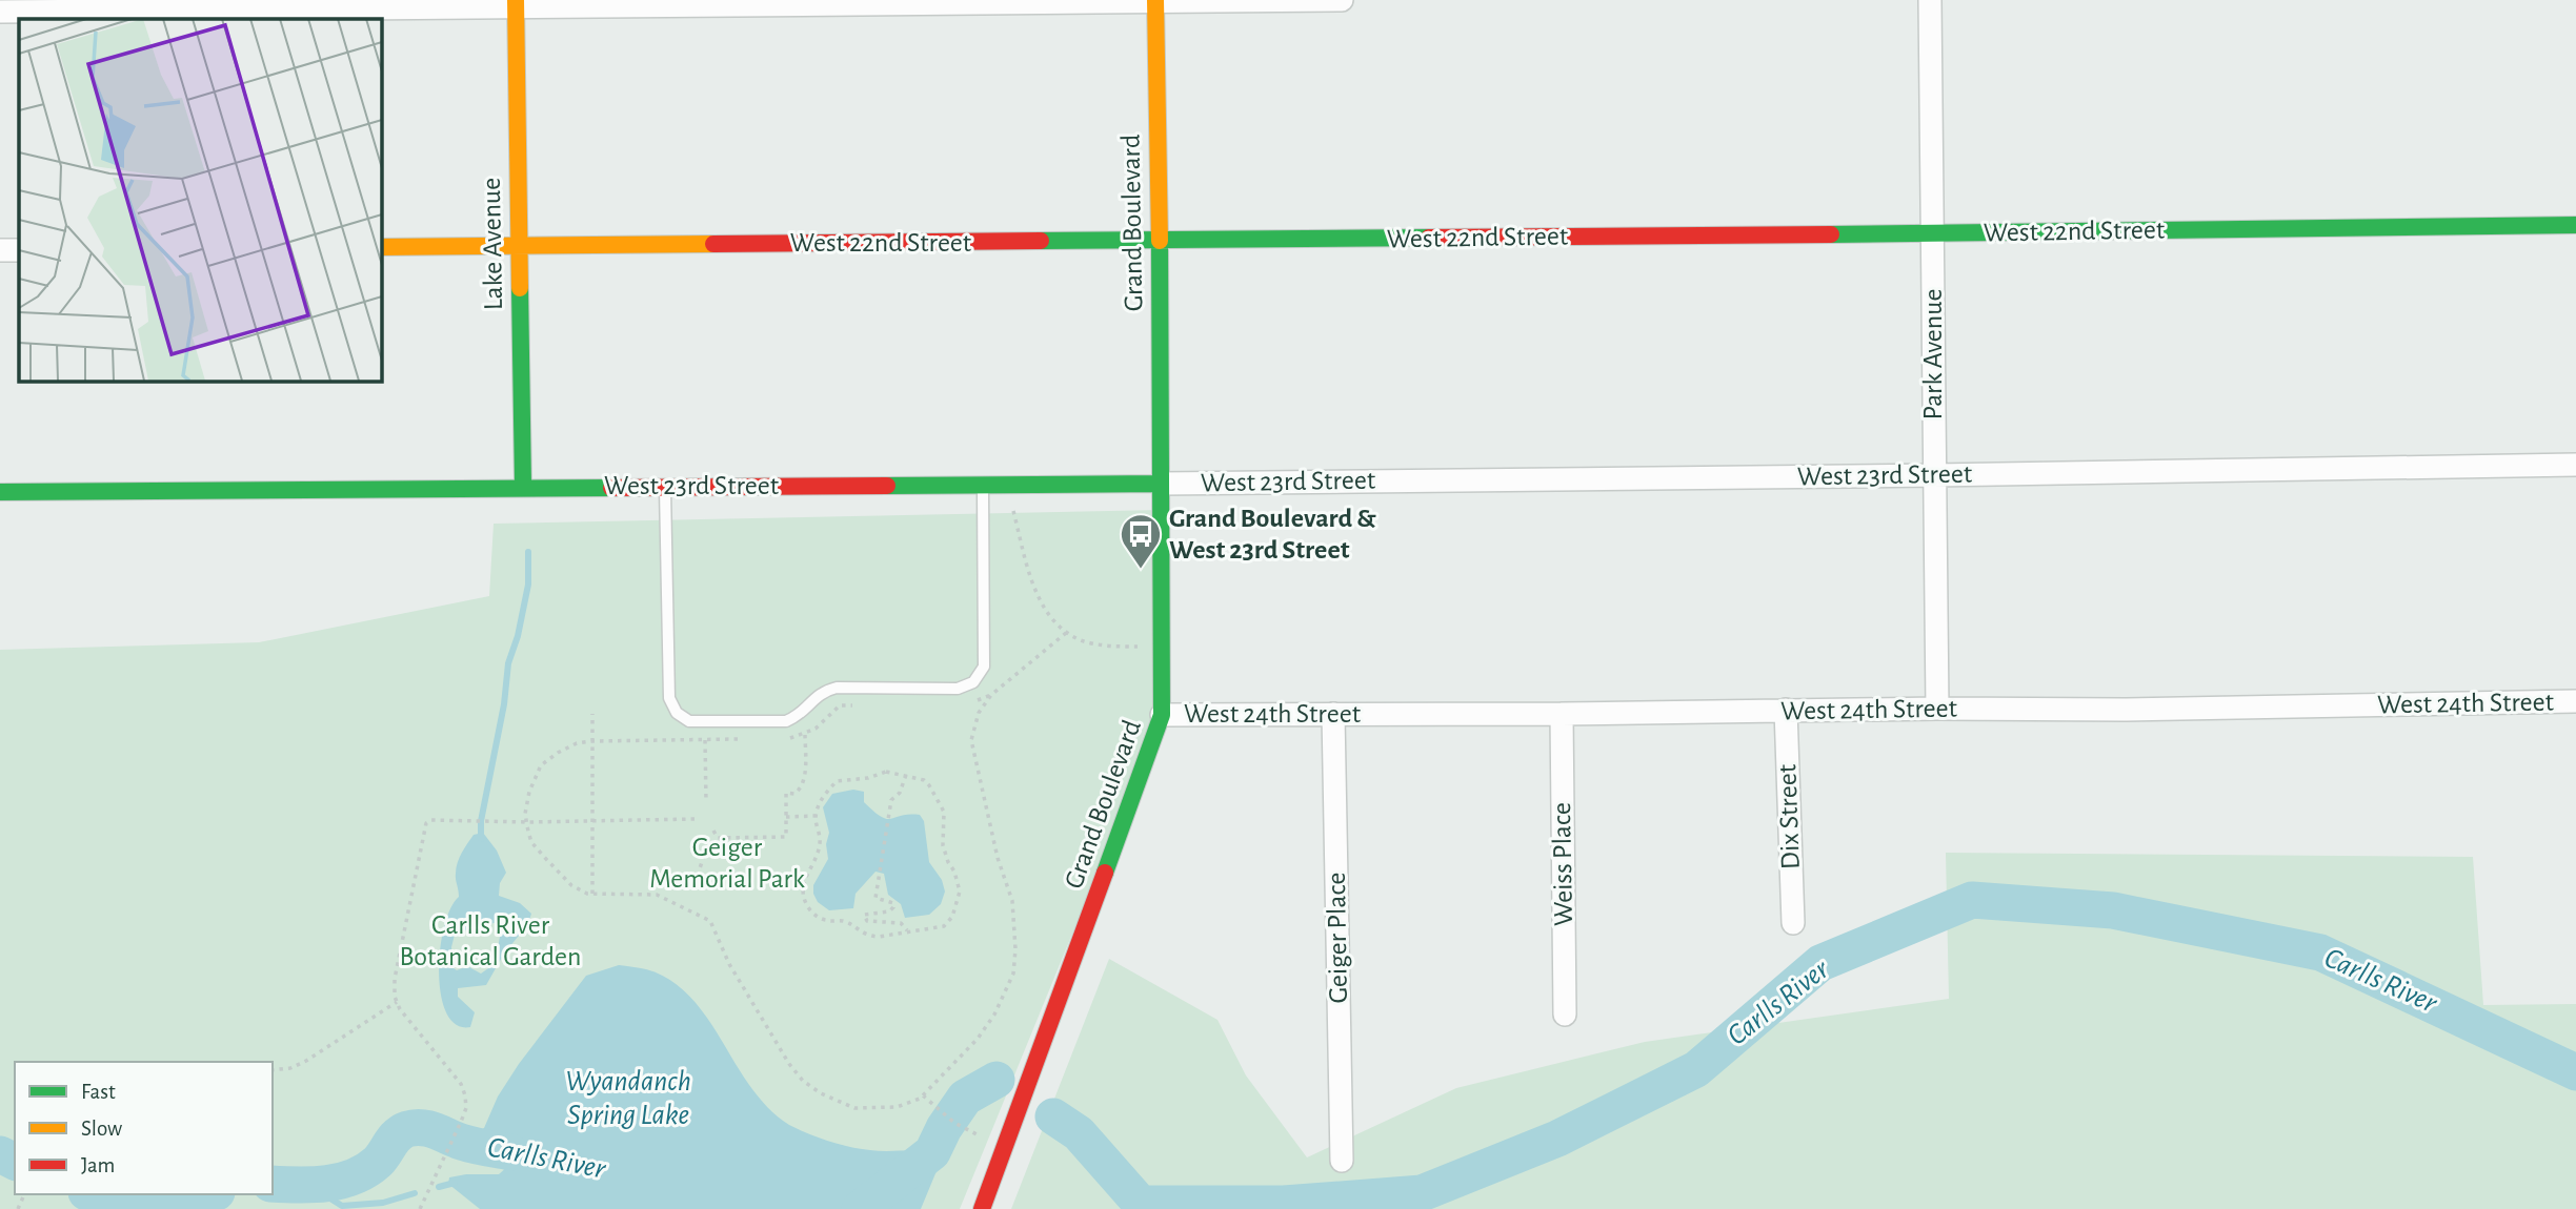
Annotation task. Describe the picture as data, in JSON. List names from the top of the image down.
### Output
{
  "streets": {
    "street": [
      "Grand Boulevard",
      "West 22nd Street",
      "Lake Avenue",
      "Park Avenue",
      "West 23rd Street",
      "West 24th Street",
      "Dix Street",
      "Weiss Place",
      "Geiger Place"
    ]
  },
  "crossings": [
    ["Grand Boulevard", "West 22nd Street"],
    ["Grand Boulevard", "West 23rd Street"],
    ["Grand Boulevard", "West 24th Street"],
    ["West 22nd Street", "Lake Avenue"],
    ["West 22nd Street", "Park Avenue"],
    ["Lake Avenue", "West 23rd Street"],
    ["Park Avenue", "West 23rd Street"],
    ["Park Avenue", "West 24th Street"],
    ["West 24th Street", "Dix Street"],
    ["West 24th Street", "Weiss Place"],
    ["West 24th Street", "Geiger Place"]
  ],
  "water": ["Carlls River", "Wyandanch Spring Lake"],
  "parks": ["Geiger Memorial Park", "Carlls River Botanical Garden"],
  "places": {
    "bus stop": ["Grand Boulevard & West 23rd Street"]
  },
  "legend": ["Fast", "Slow", "Jam"]
}
